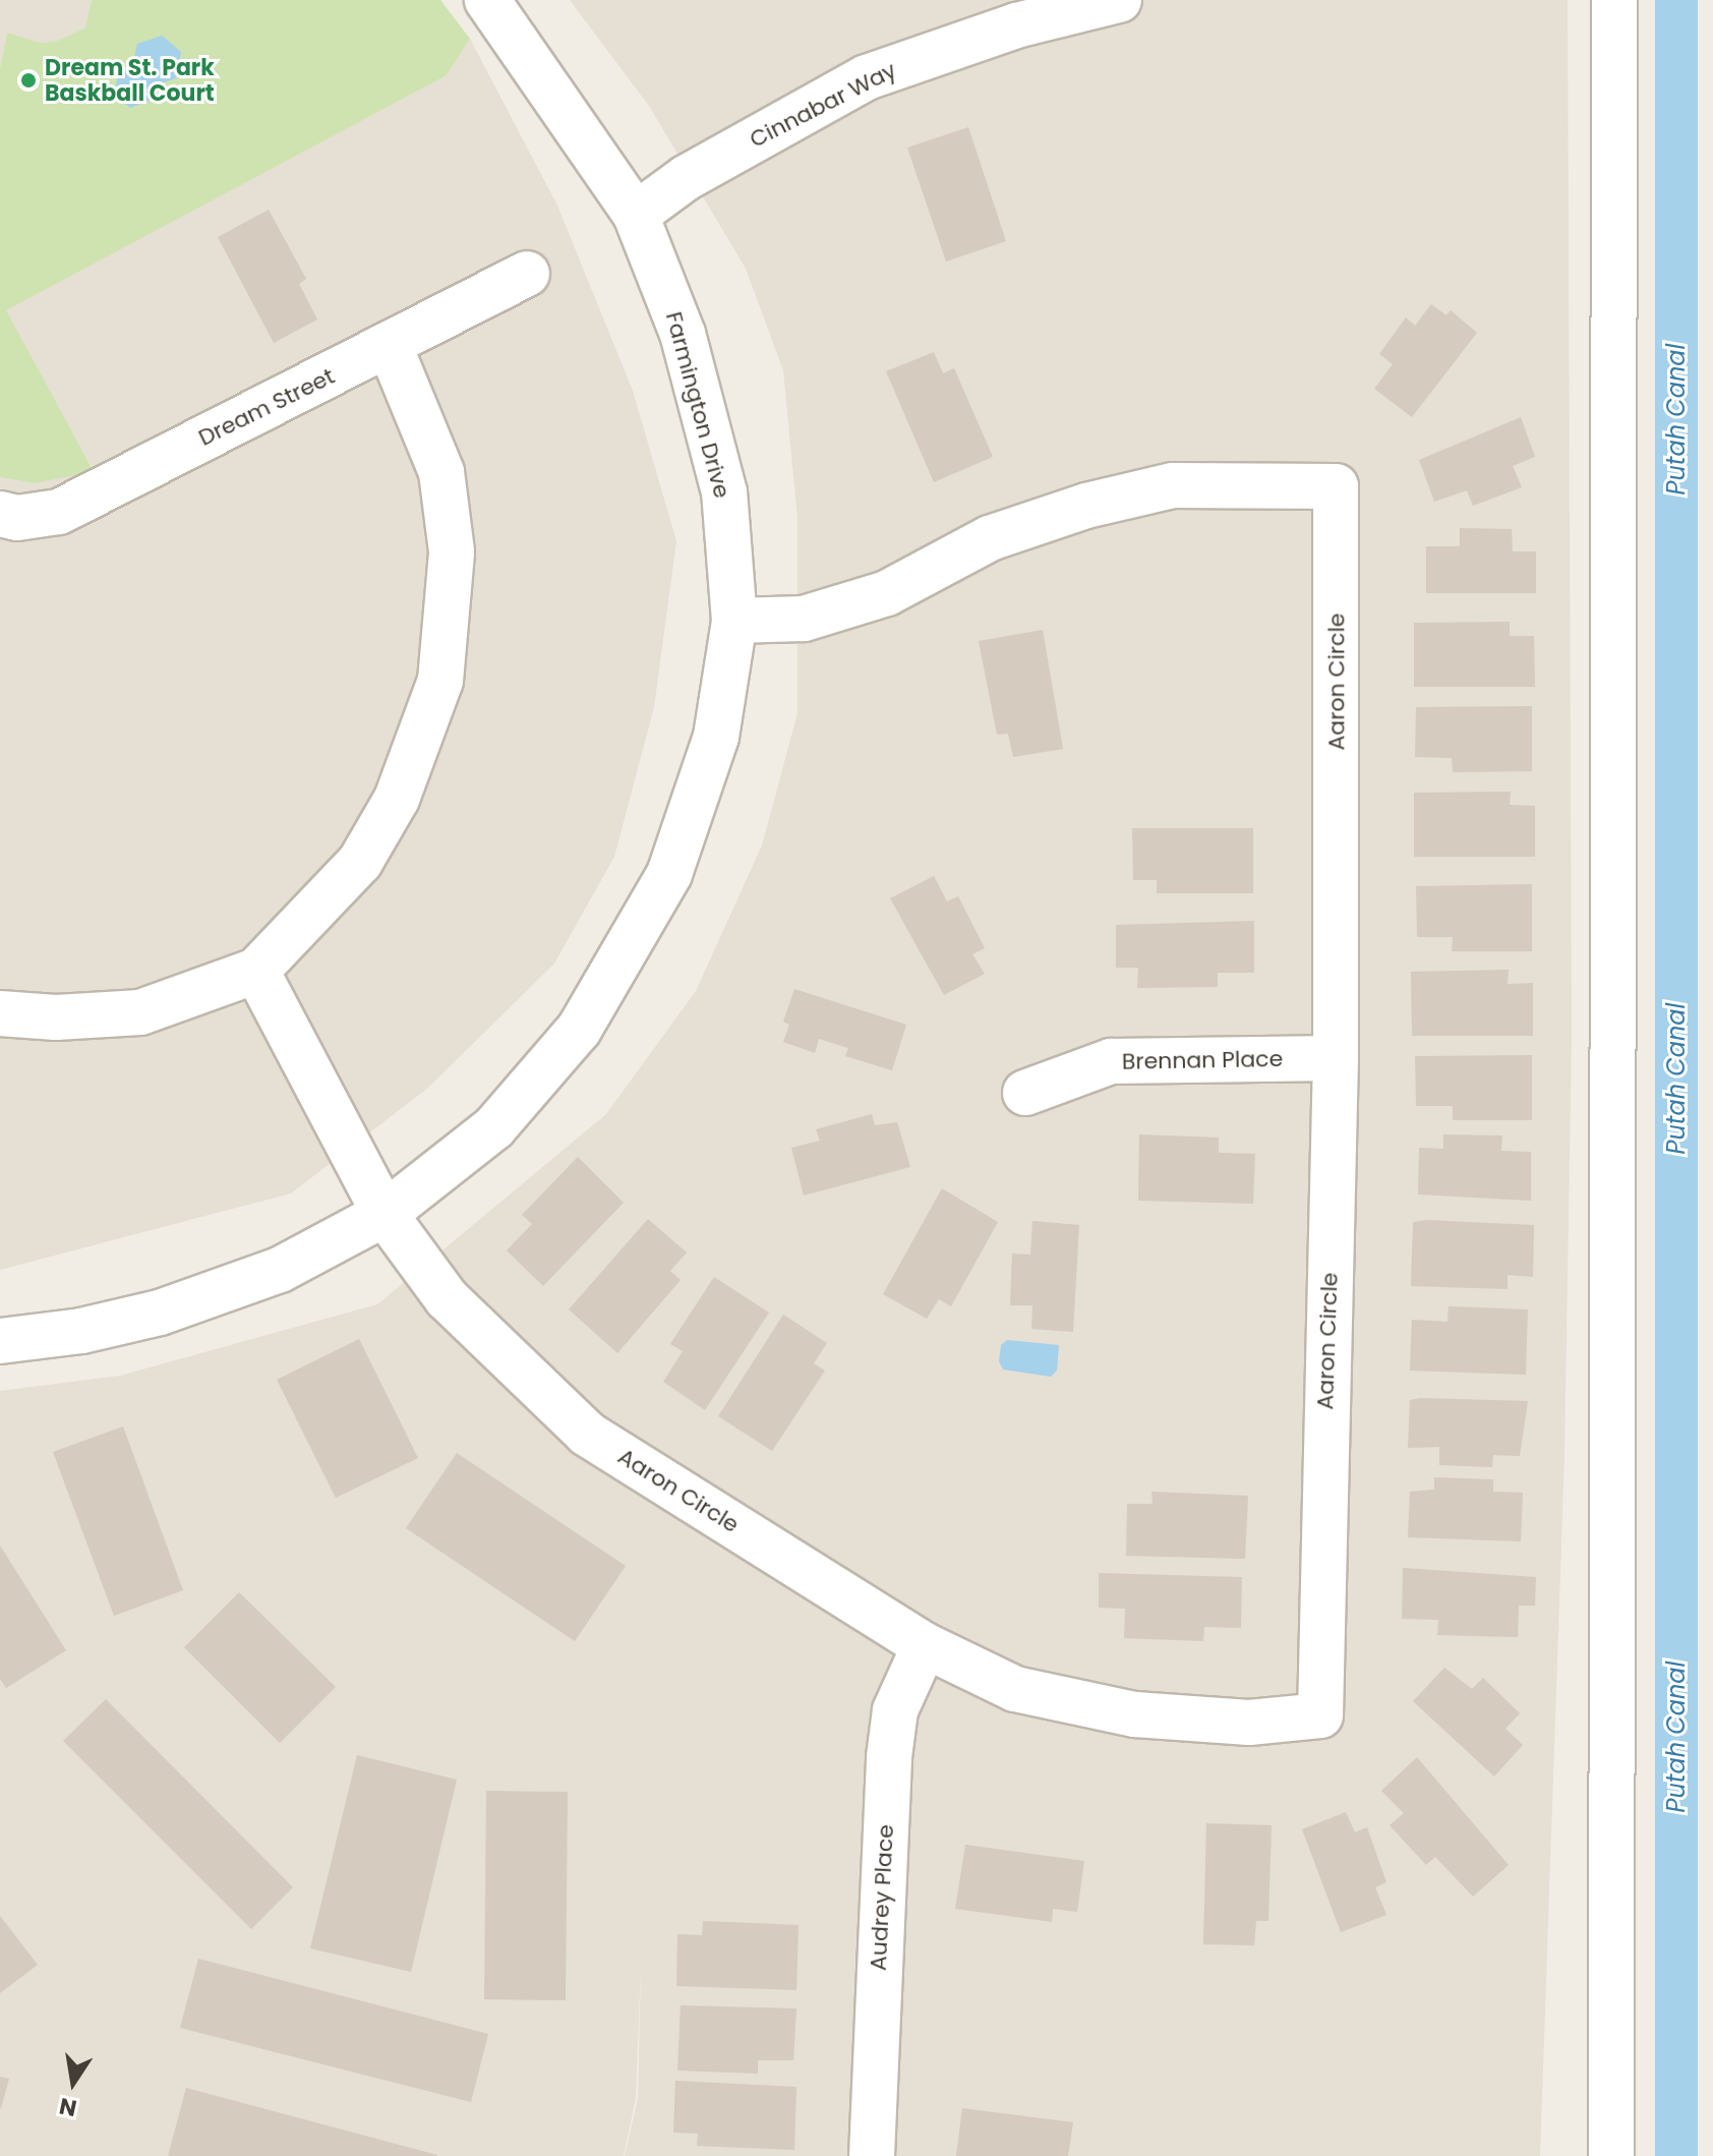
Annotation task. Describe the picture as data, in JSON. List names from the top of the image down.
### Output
{
  "streets": {
    "street": [
      "Cinnabar Way",
      "Farmington Drive",
      "Dream Street",
      "Aaron Circle",
      "Brennan Place",
      "Audrey Place"
    ]
  },
  "crossings": [
    ["Cinnabar Way", "Farmington Drive"],
    ["Farmington Drive", "Aaron Circle"],
    ["Aaron Circle", "Brennan Place"],
    ["Aaron Circle", "Audrey Place"]
  ],
  "water": ["Putah Canal"],
  "places": ["Dream St. Park Baskball Court"],
  "north": "bottom"
}
